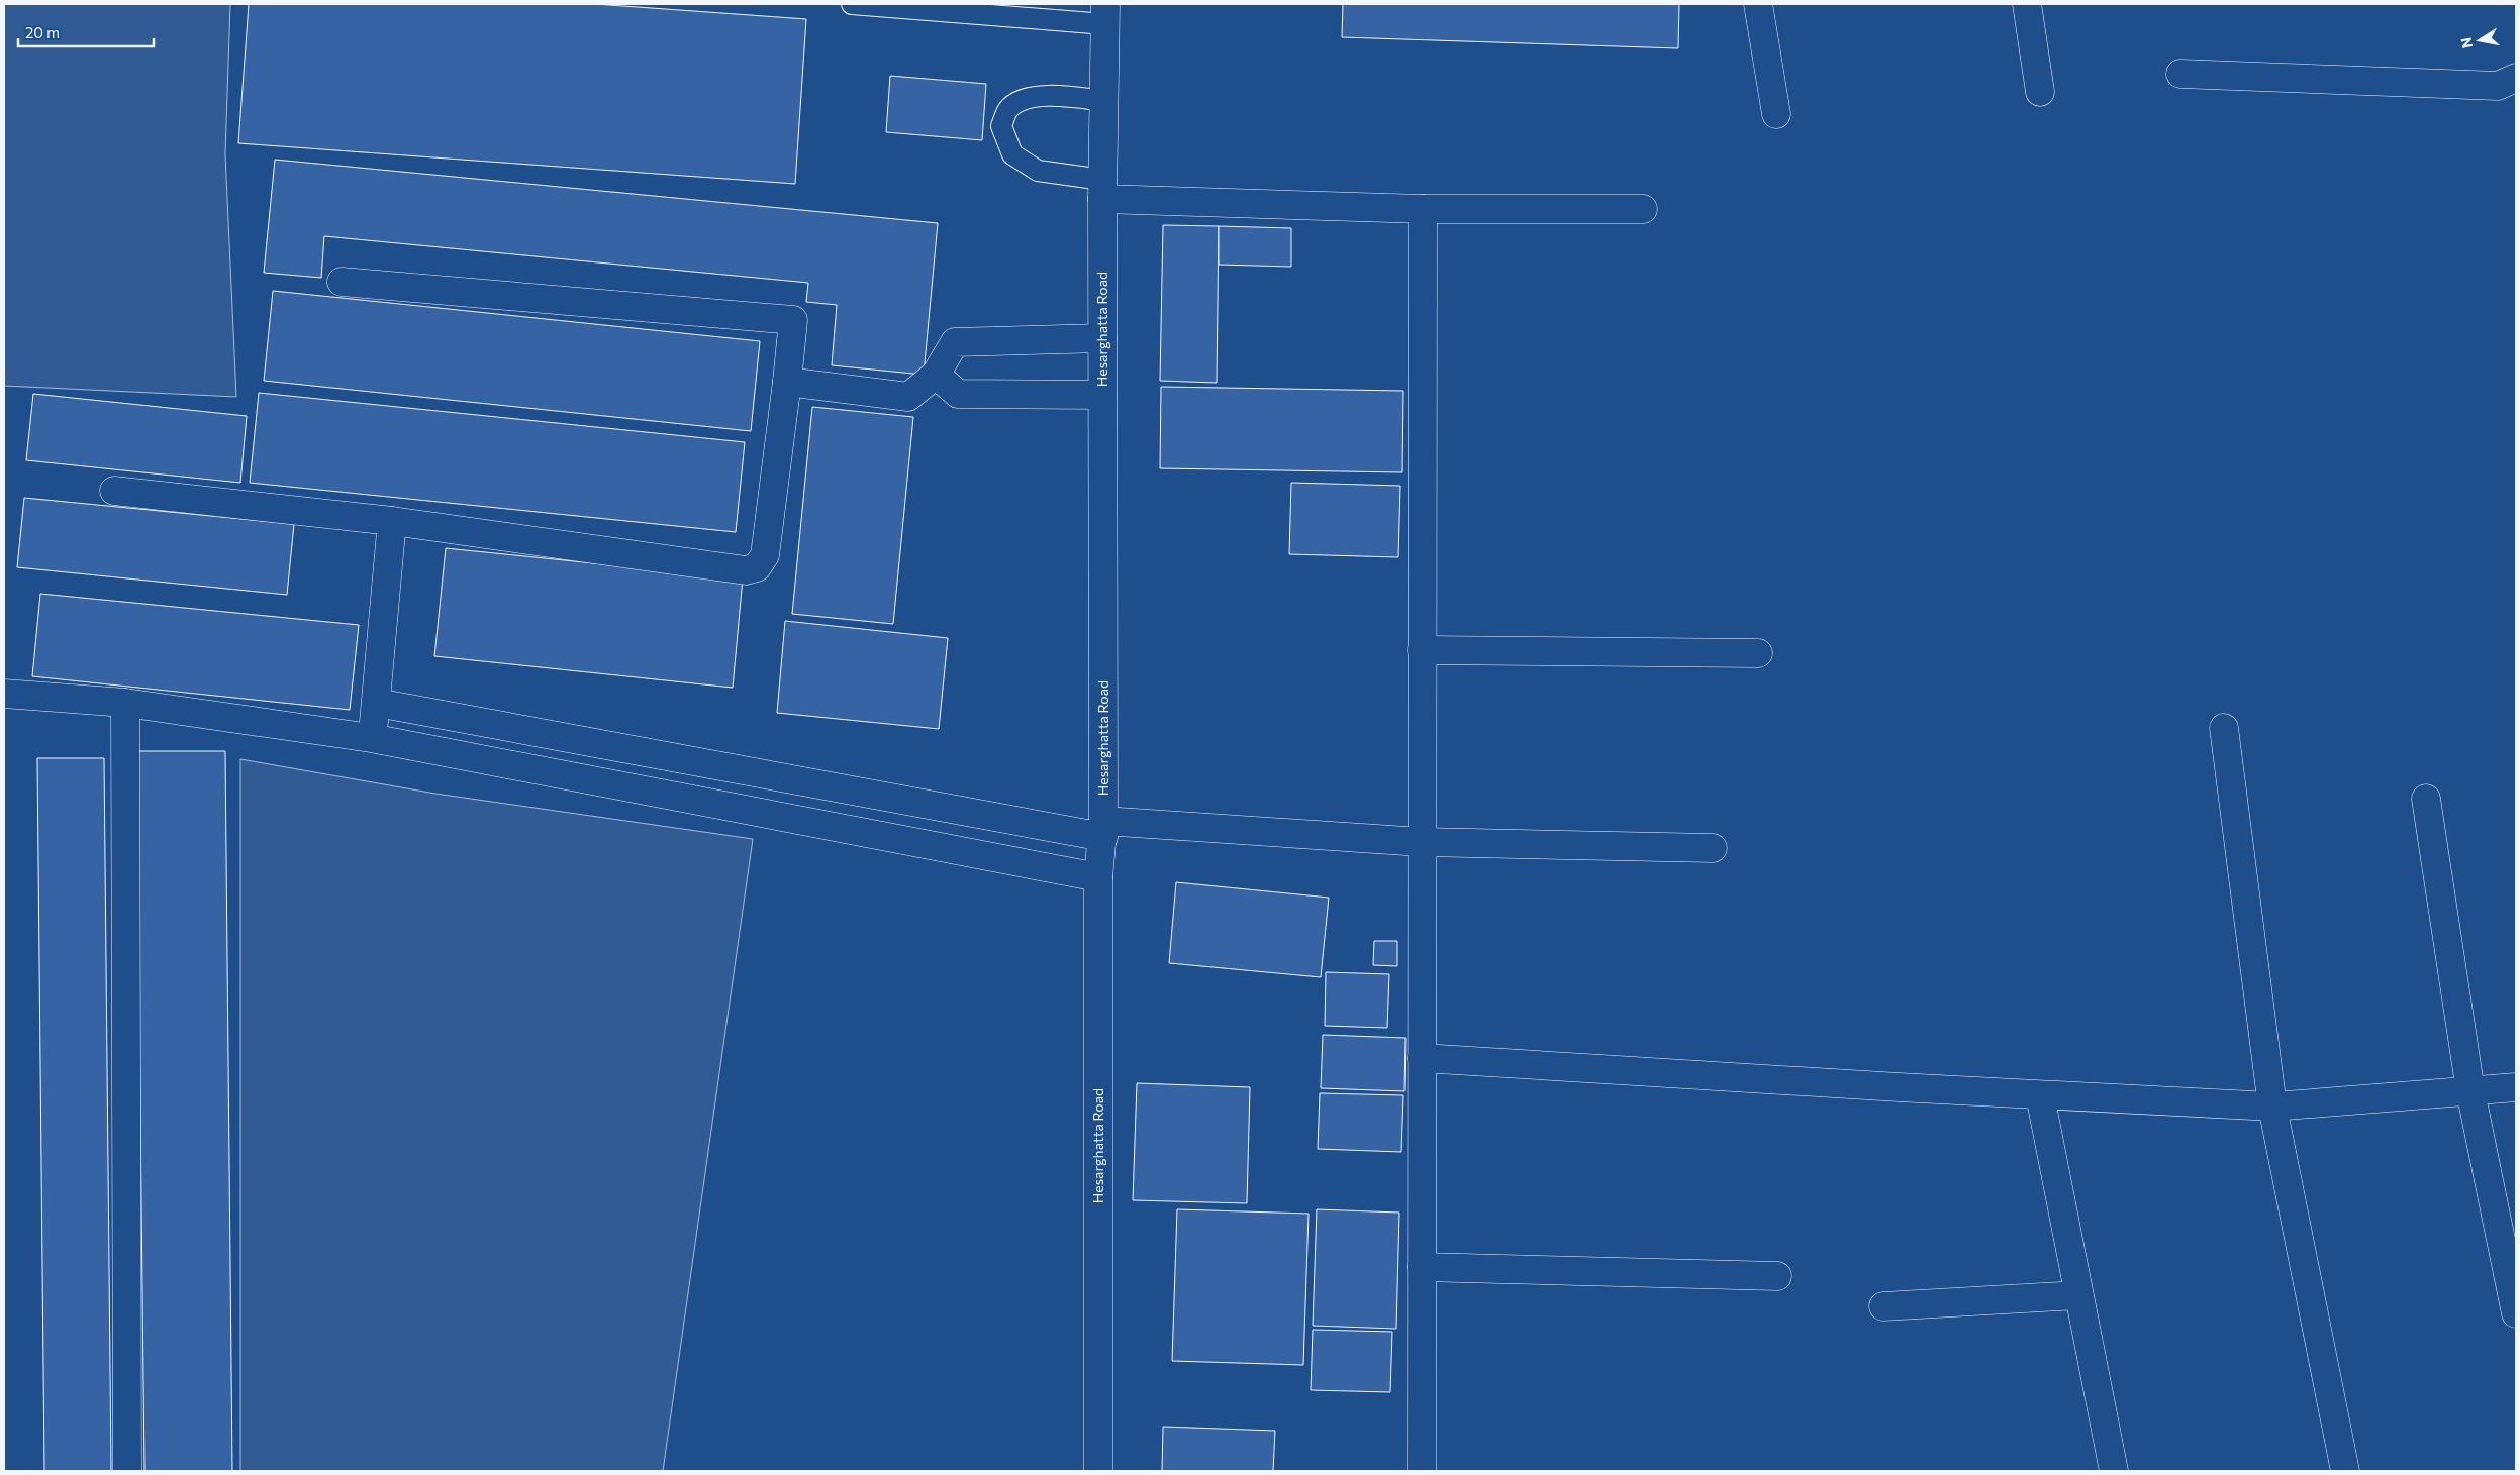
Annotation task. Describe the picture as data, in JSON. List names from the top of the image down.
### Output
{
  "streets": {
    "street": ["Hesarghatta Road"]
  },
  "scale_bar": "20 m",
  "north": "left"
}
